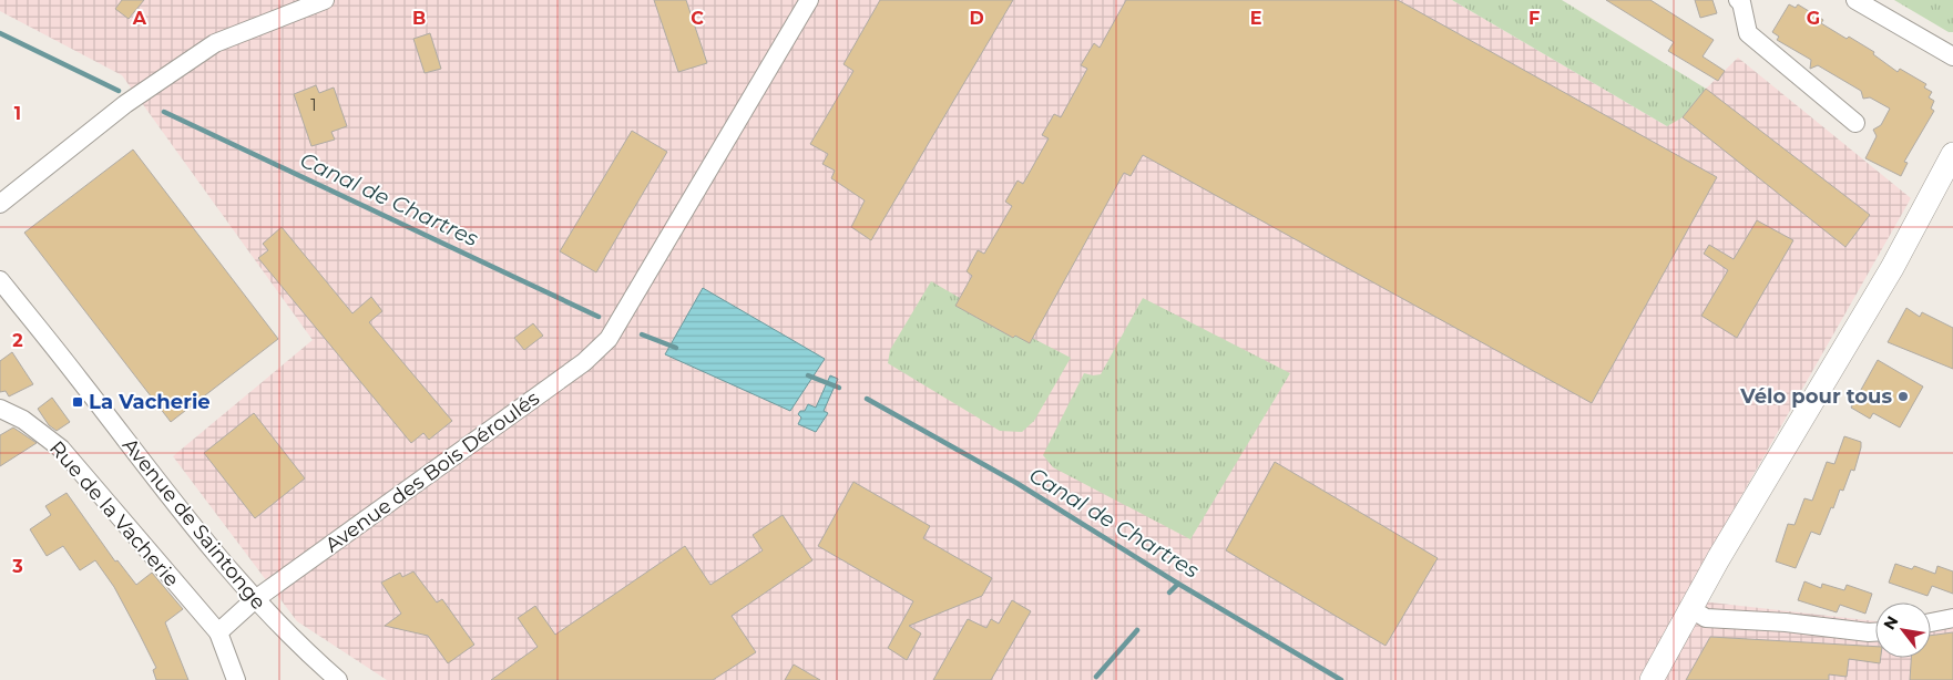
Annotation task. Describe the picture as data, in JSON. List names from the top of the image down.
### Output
{
  "streets": {
    "street": ["Avenue des Bois Déroulés", "Rue de la Vacherie", "Avenue de Saintonge"]
  },
  "crossings": [
    ["Avenue des Bois Déroulés", "Avenue de Saintonge"]
  ],
  "water": ["Canal de Chartres"],
  "places": {
    "other": ["Vélo pour tous"],
    "transit": ["La Vacherie"]
  },
  "house_numbers": ["1"],
  "north": "top left",
  "grid": {
    "columns": [
      "A",
      "B",
      "C",
      "D",
      "E",
      "F",
      "G"
    ],
    "rows": ["1", "2", "3"]
  }
}
